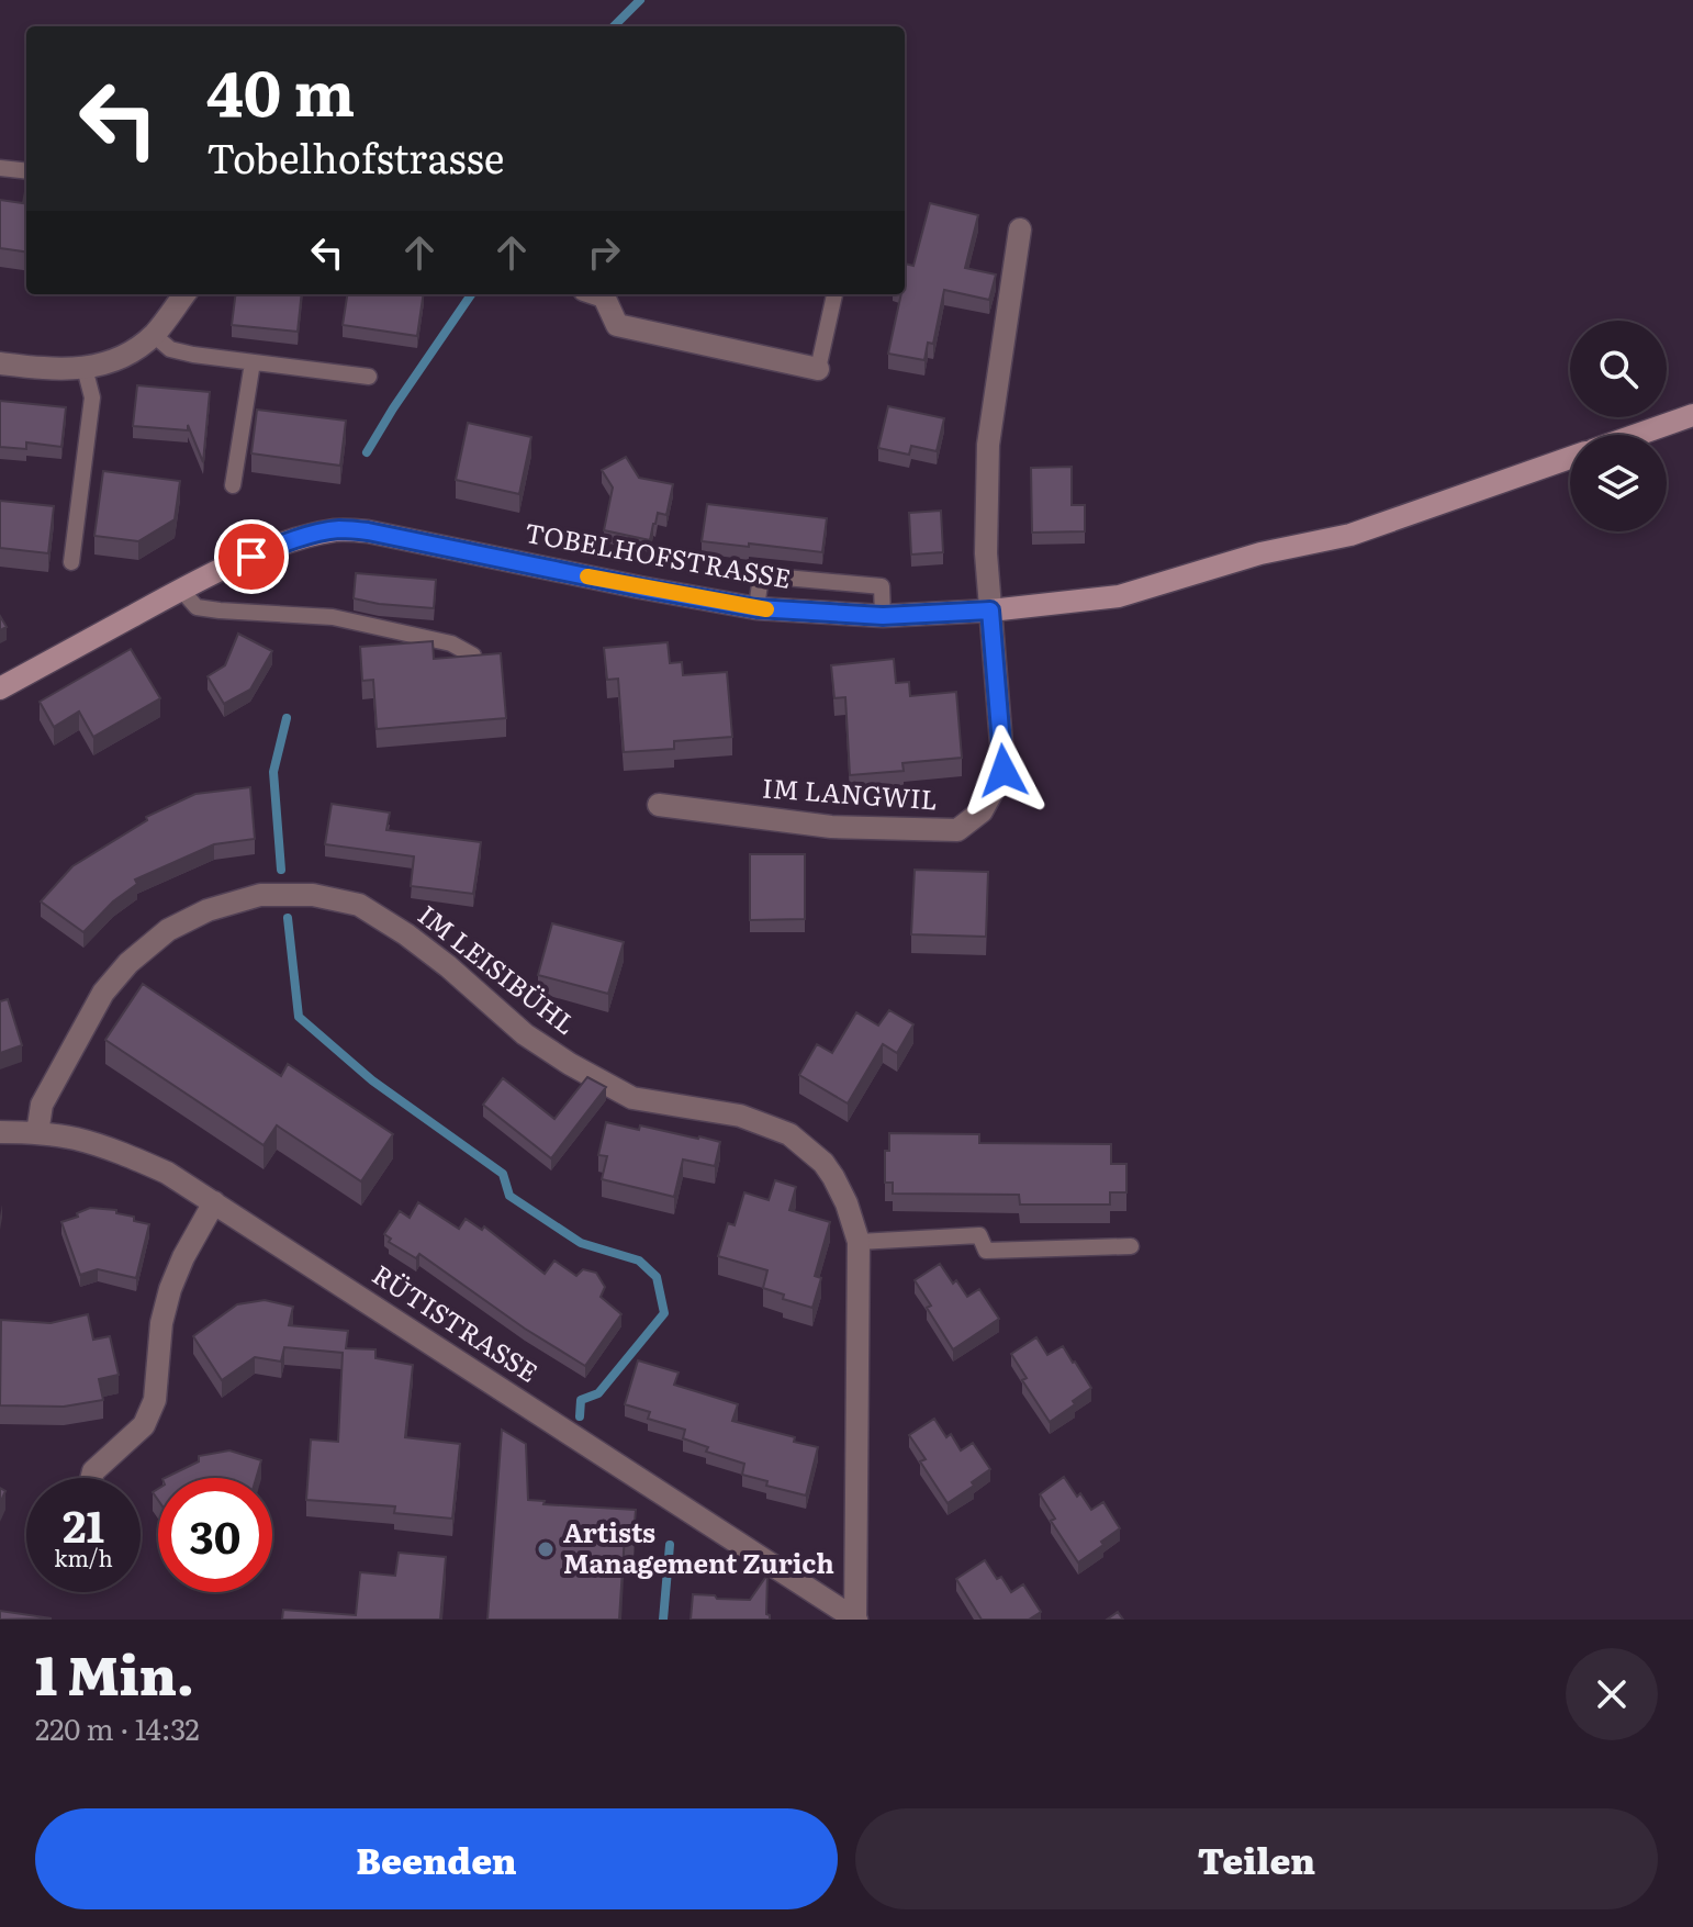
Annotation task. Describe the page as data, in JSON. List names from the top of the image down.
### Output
{
  "streets": {
    "main road": ["TOBELHOFSTRASSE"],
    "street": ["IM LANGWIL", "IM LEISIBÜHL", "RÜTISTRASSE"]
  },
  "crossings": [
    ["TOBELHOFSTRASSE", "IM LANGWIL"],
    ["IM LEISIBÜHL", "RÜTISTRASSE"]
  ],
  "places": ["Artists Management Zurich"],
  "page": {
    "turn": ["40 m", "Tobelhofstrasse"],
    "speed": "21 km/h",
    "limit": "30",
    "heading": ["1 Min.", "220 m · 14:32"],
    "buttons": ["Beenden", "Teilen"]
  }
}
